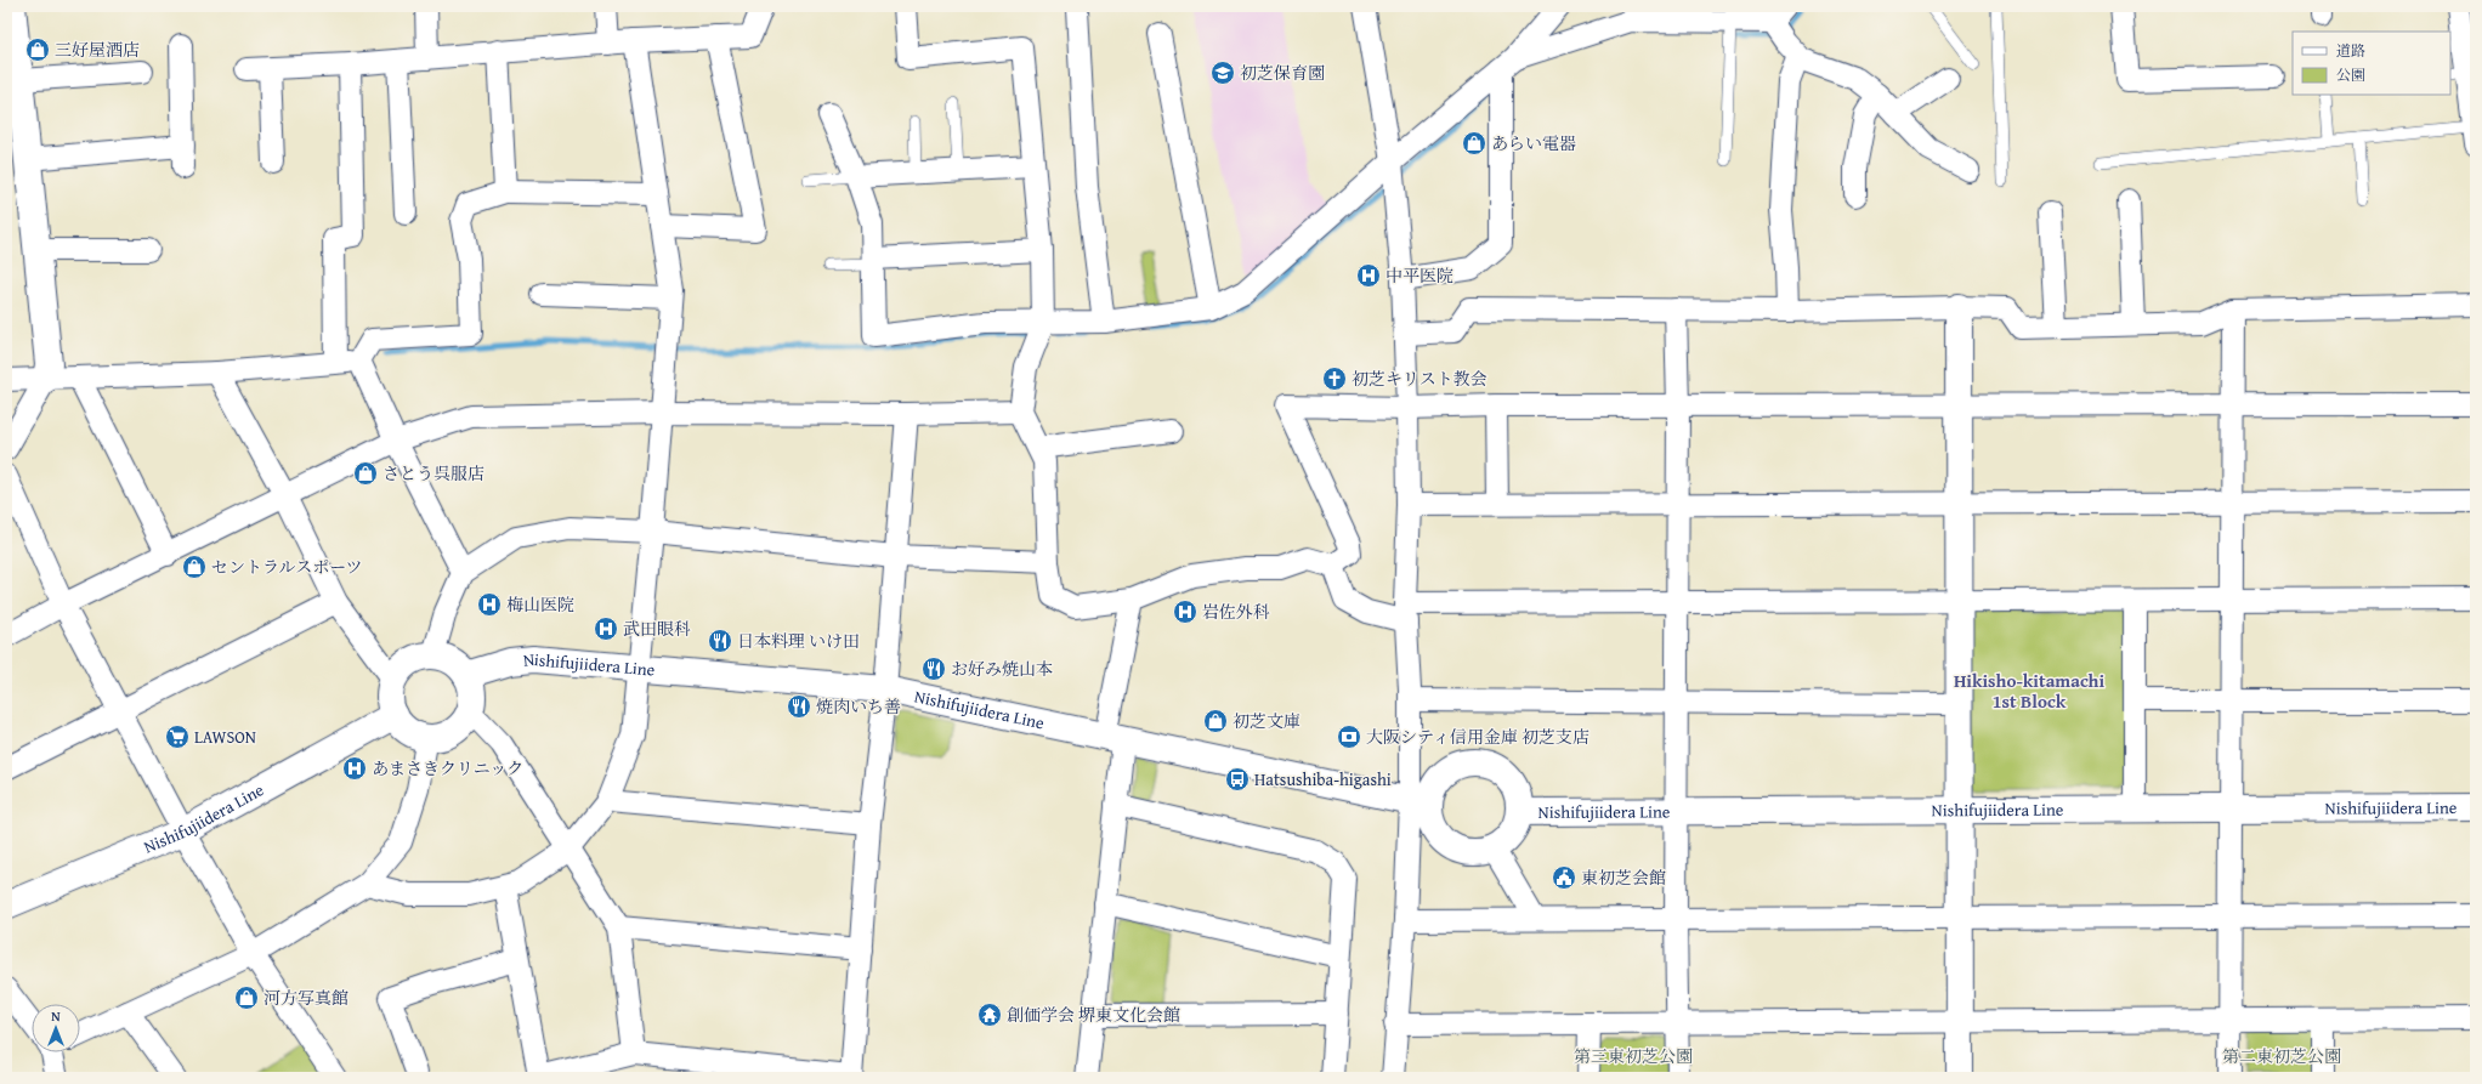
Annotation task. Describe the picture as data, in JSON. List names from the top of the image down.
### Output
{
  "streets": {
    "main road": ["Nishifujiidera Line"]
  },
  "districts": ["Hikisho-kitamachi 1st Block"],
  "parks": ["第三東初芝公園", "第二東初芝公園"],
  "places": {
    "shop": [
      "三好屋酒店",
      "あらい電器",
      "さとう呉服店",
      "セントラルスポーツ",
      "初芝文庫",
      "河方写真館"
    ],
    "school or university": ["初芝保育園"],
    "hospital": [
      "中平医院",
      "梅山医院",
      "岩佐外科",
      "武田眼科",
      "あまさきクリニック"
    ],
    "church": ["初芝キリスト教会"],
    "restaurant": ["日本料理 いけ田", "お好み焼山本", "焼肉いち善"],
    "supermarket": ["LAWSON"],
    "bank": ["大阪シティ信用金庫 初芝支店"],
    "bus stop": ["Hatsushiba-higashi"],
    "public building": ["東初芝会館"],
    "temple": ["創価学会 堺東文化会館"]
  },
  "legend": ["道路", "公園"],
  "north": "top"
}
